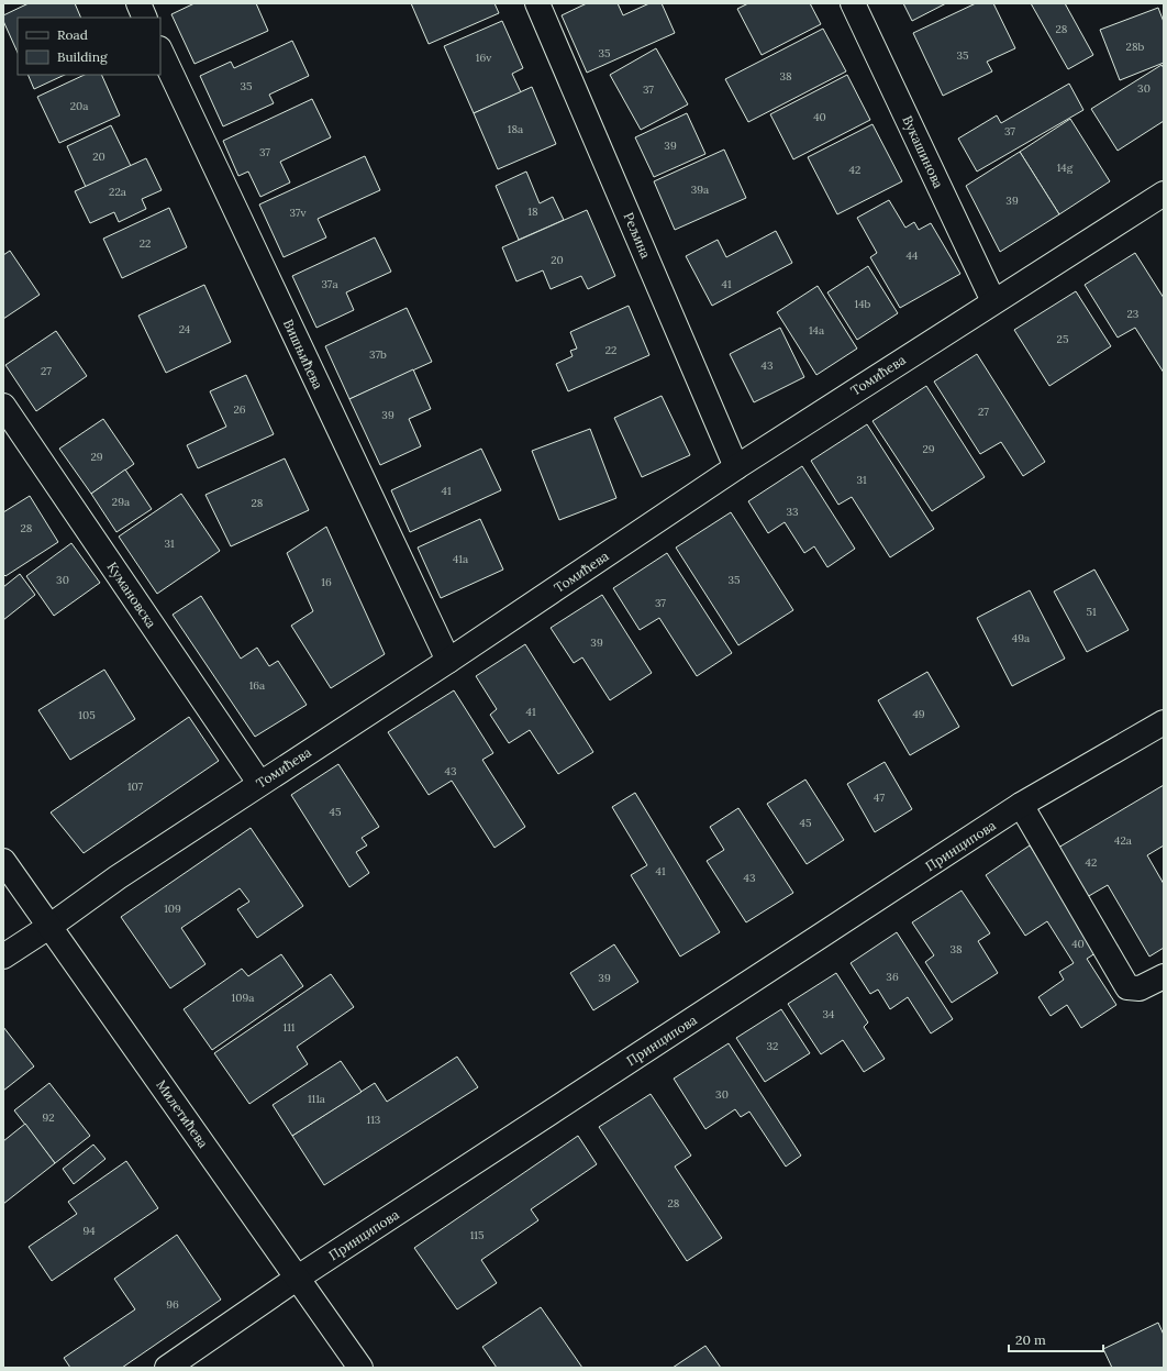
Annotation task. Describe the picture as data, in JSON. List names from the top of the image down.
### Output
{
  "streets": {
    "street": [
      "Вукашинова",
      "Рељина",
      "Вишњићева",
      "Томићева",
      "Кумановска",
      "Принципова",
      "Милетићева"
    ]
  },
  "crossings": [
    ["Вукашинова", "Томићева"],
    ["Рељина", "Томићева"],
    ["Вишњићева", "Томићева"],
    ["Томићева", "Кумановска"],
    ["Томићева", "Милетићева"],
    ["Принципова", "Милетићева"]
  ],
  "house_numbers": [
    "28",
    "28b",
    "35",
    "35",
    "16v",
    "38",
    "35",
    "30",
    "37",
    "20a",
    "40",
    "18a",
    "37",
    "39",
    "37",
    "20",
    "14g",
    "42",
    "39a",
    "22a",
    "39",
    "18",
    "37v",
    "22",
    "44",
    "20",
    "37a",
    "41",
    "14b",
    "23",
    "24",
    "14a",
    "25",
    "22",
    "37b",
    "43",
    "27",
    "26",
    "27",
    "39",
    "29",
    "29",
    "31",
    "41",
    "29a",
    "28",
    "33",
    "28",
    "31",
    "41a",
    "30",
    "35",
    "16",
    "37",
    "51",
    "49a",
    "39",
    "16a",
    "41",
    "49",
    "105",
    "43",
    "107",
    "47",
    "45",
    "45",
    "42a",
    "42",
    "41",
    "43",
    "109",
    "40",
    "38",
    "36",
    "39",
    "109a",
    "34",
    "111",
    "32",
    "30",
    "111a",
    "92",
    "113",
    "28",
    "94",
    "115",
    "96"
  ],
  "legend": ["Road", "Building"],
  "scale_bar": "20 m"
}
